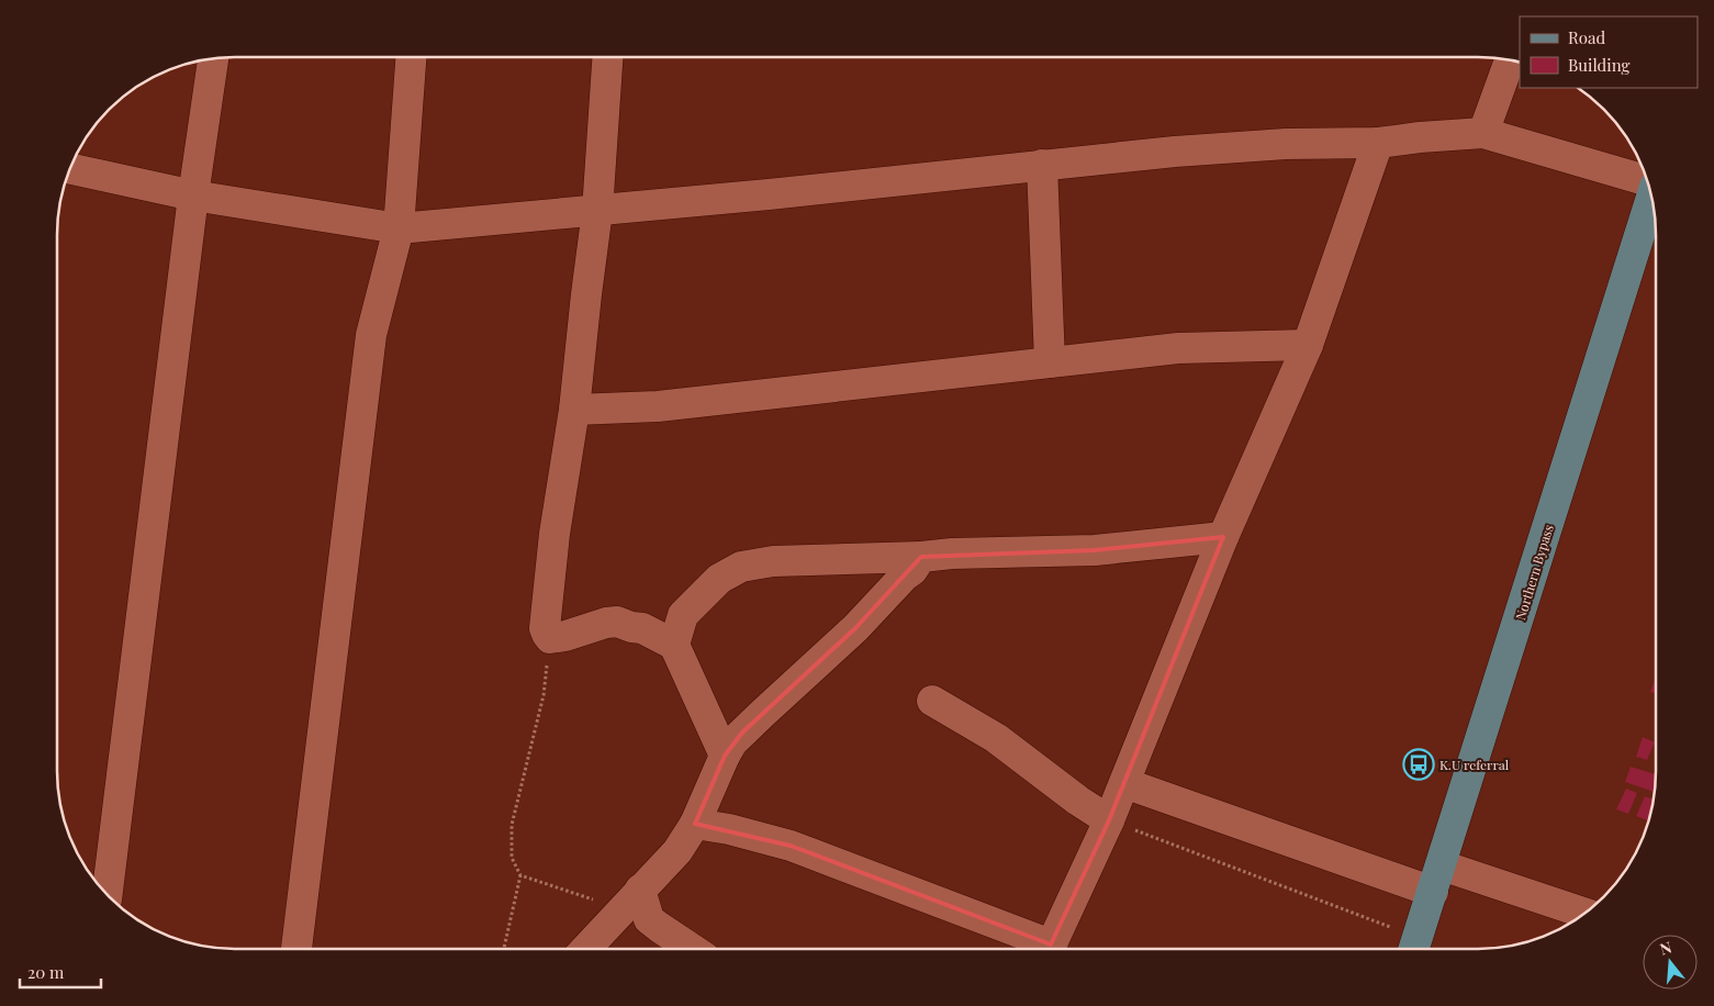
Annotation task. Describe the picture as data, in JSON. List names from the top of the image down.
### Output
{
  "streets": {
    "main road": ["Northern Bypass"]
  },
  "places": {
    "bus stop": ["K.U referral"]
  },
  "legend": ["Road", "Building"],
  "scale_bar": "20 m",
  "north": "top"
}
